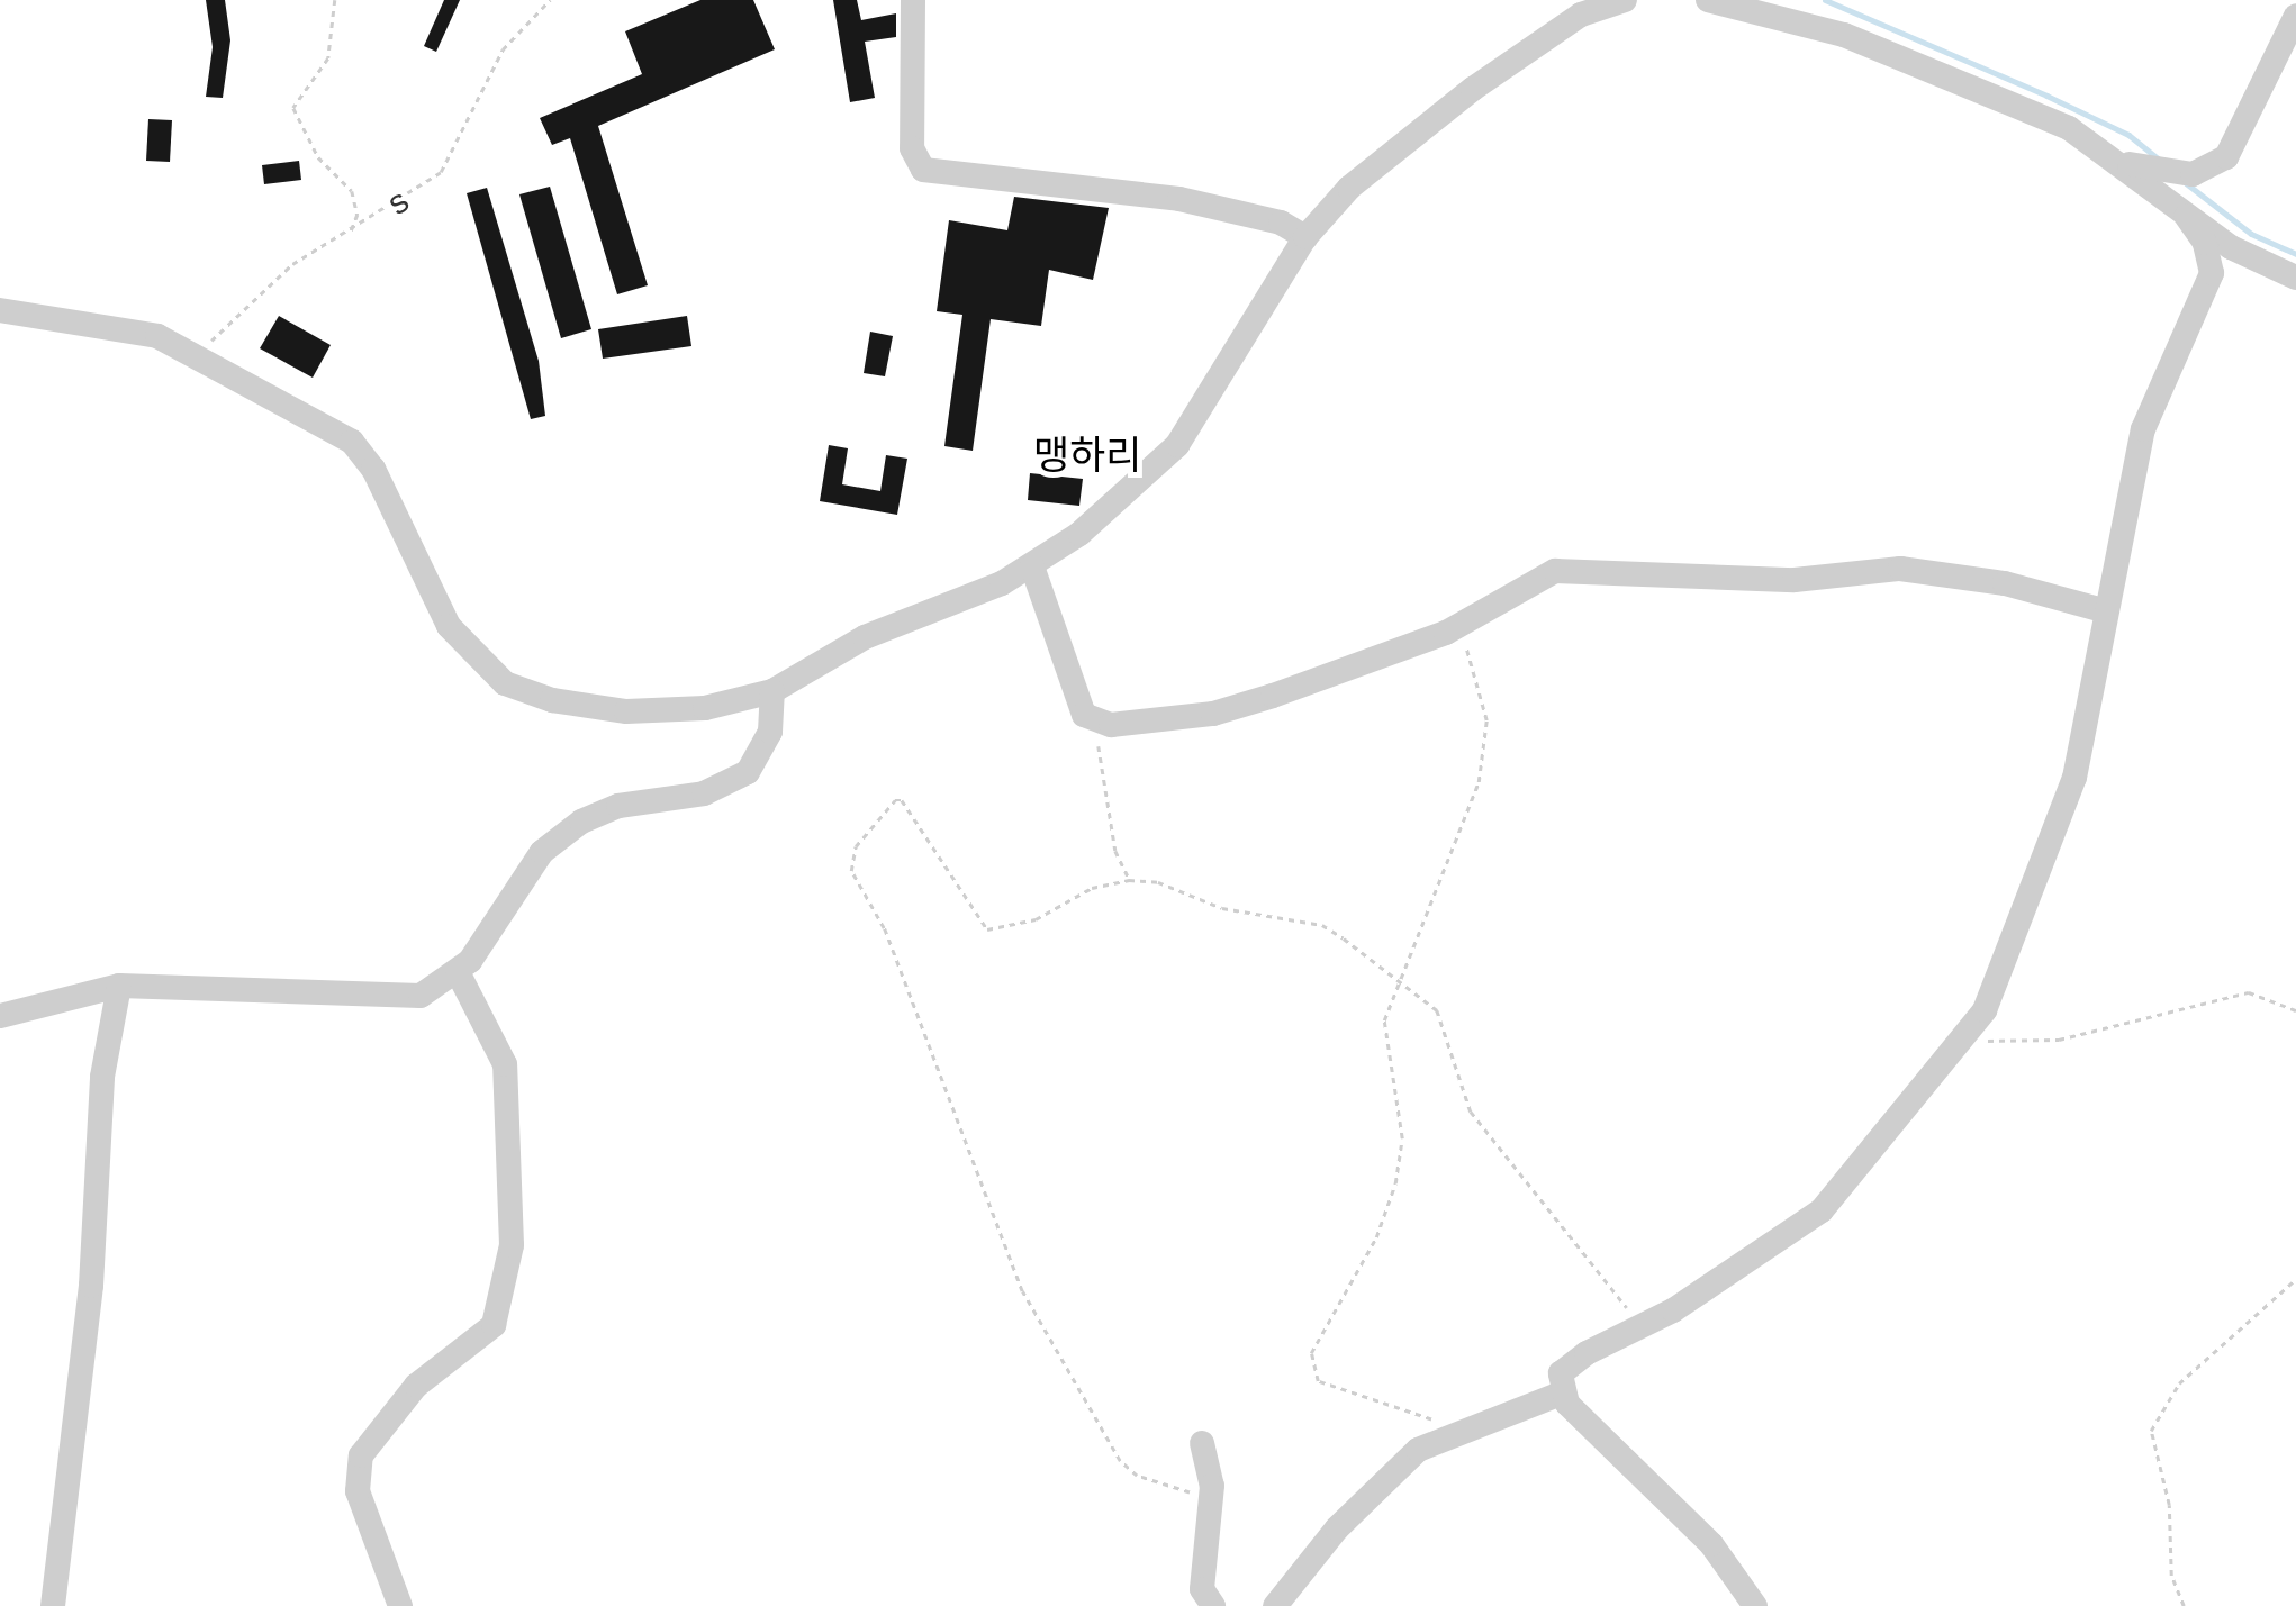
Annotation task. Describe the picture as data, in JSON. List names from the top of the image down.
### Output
{
  "streets": {
    "path": ["s"]
  },
  "districts": ["맹하리"]
}
